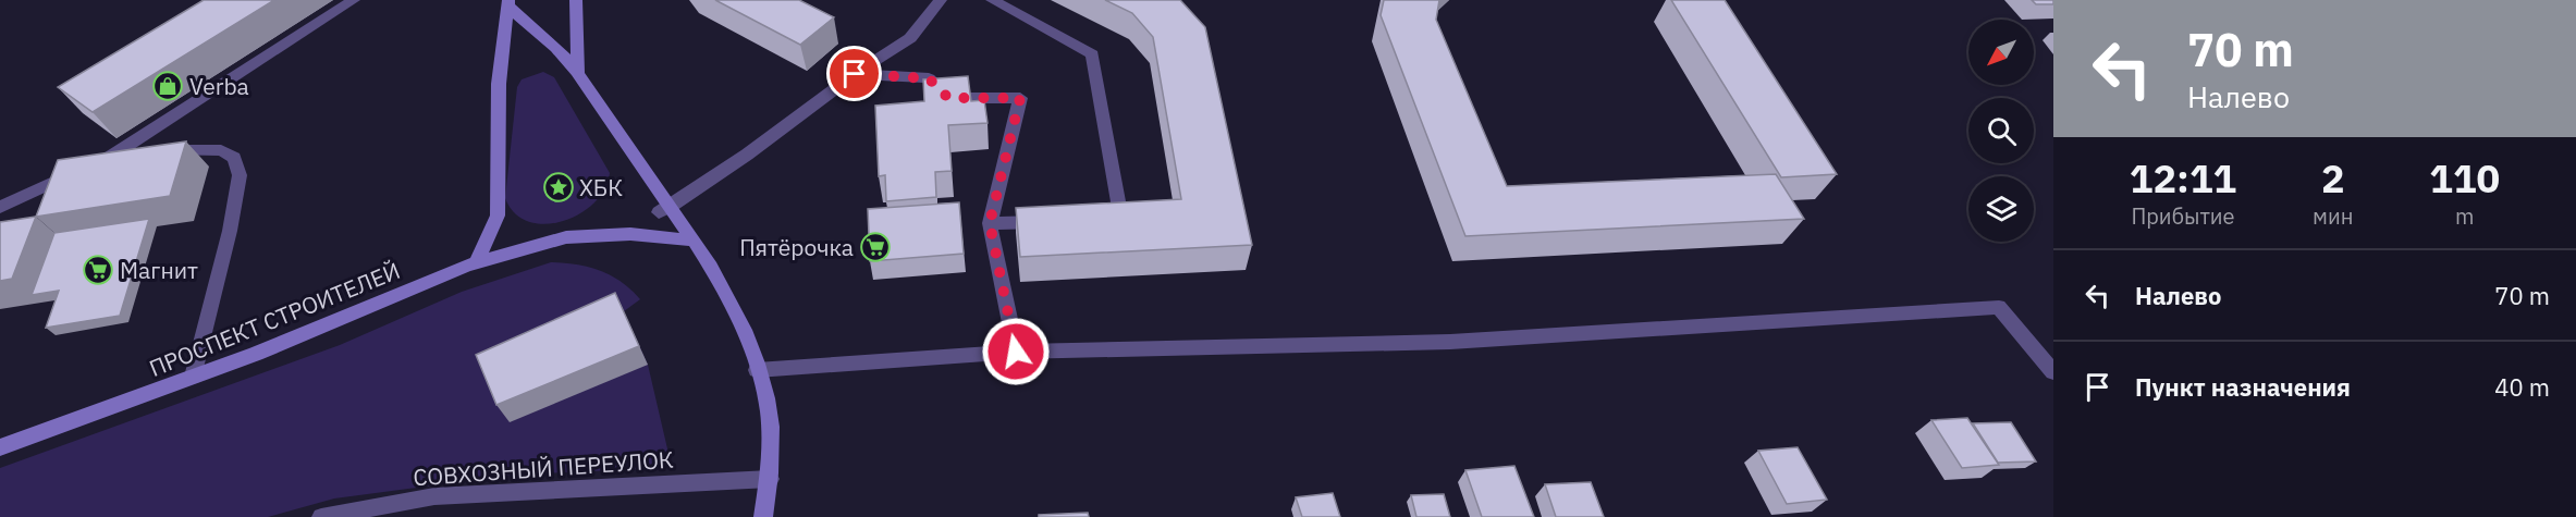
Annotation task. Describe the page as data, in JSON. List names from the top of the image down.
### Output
{
  "streets": {
    "main road": ["ПРОСПЕКТ СТРОИТЕЛЕЙ"],
    "street": ["СОВХОЗНЫЙ ПЕРЕУЛОК"]
  },
  "places": {
    "shop": ["Verba"],
    "place": ["ХБК"],
    "supermarket": ["Пятёрочка", "Магнит"]
  },
  "north": "bottom left",
  "page": {
    "turn": ["70 m", "Налево"],
    "eta": [
      "12:11",
      "Прибытие",
      "2",
      "мин",
      "110",
      "m"
    ],
    "list": [
      {
        "name": "Налево",
        "value": "70 m"
      },
      {
        "name": "Пункт назначения",
        "value": "40 m"
      }
    ]
  }
}
